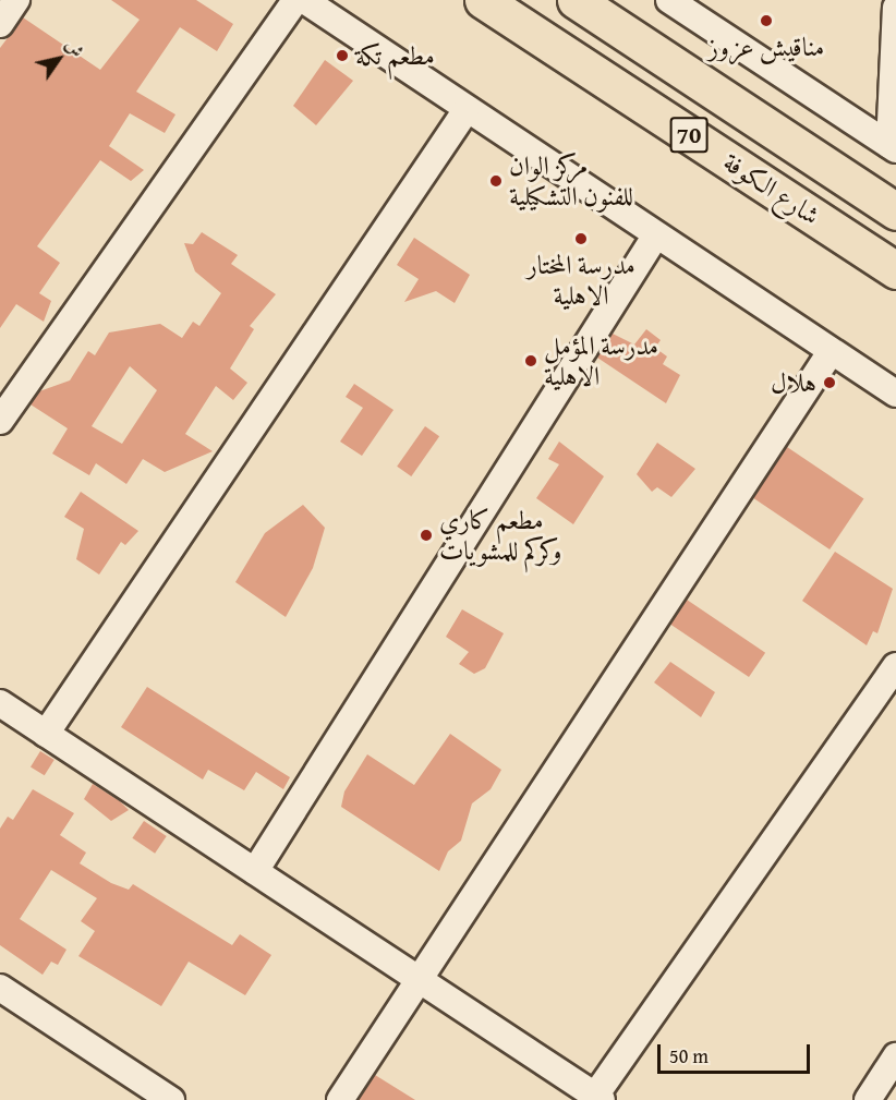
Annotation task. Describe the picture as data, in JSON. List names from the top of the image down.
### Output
{
  "streets": {
    "highway": ["70", "شارع الكوفة"]
  },
  "places": [
    "مناقيش عزوز",
    "مطعم تكة",
    "مركز الوان للفنون التشكيلية",
    "مدرسة المختار الاهلية",
    "مدرسة المؤمل الاهلية",
    "هلال",
    "مطعم كاري وكركم للمشويات"
  ],
  "scale_bar": "50 m",
  "north": "top right"
}
